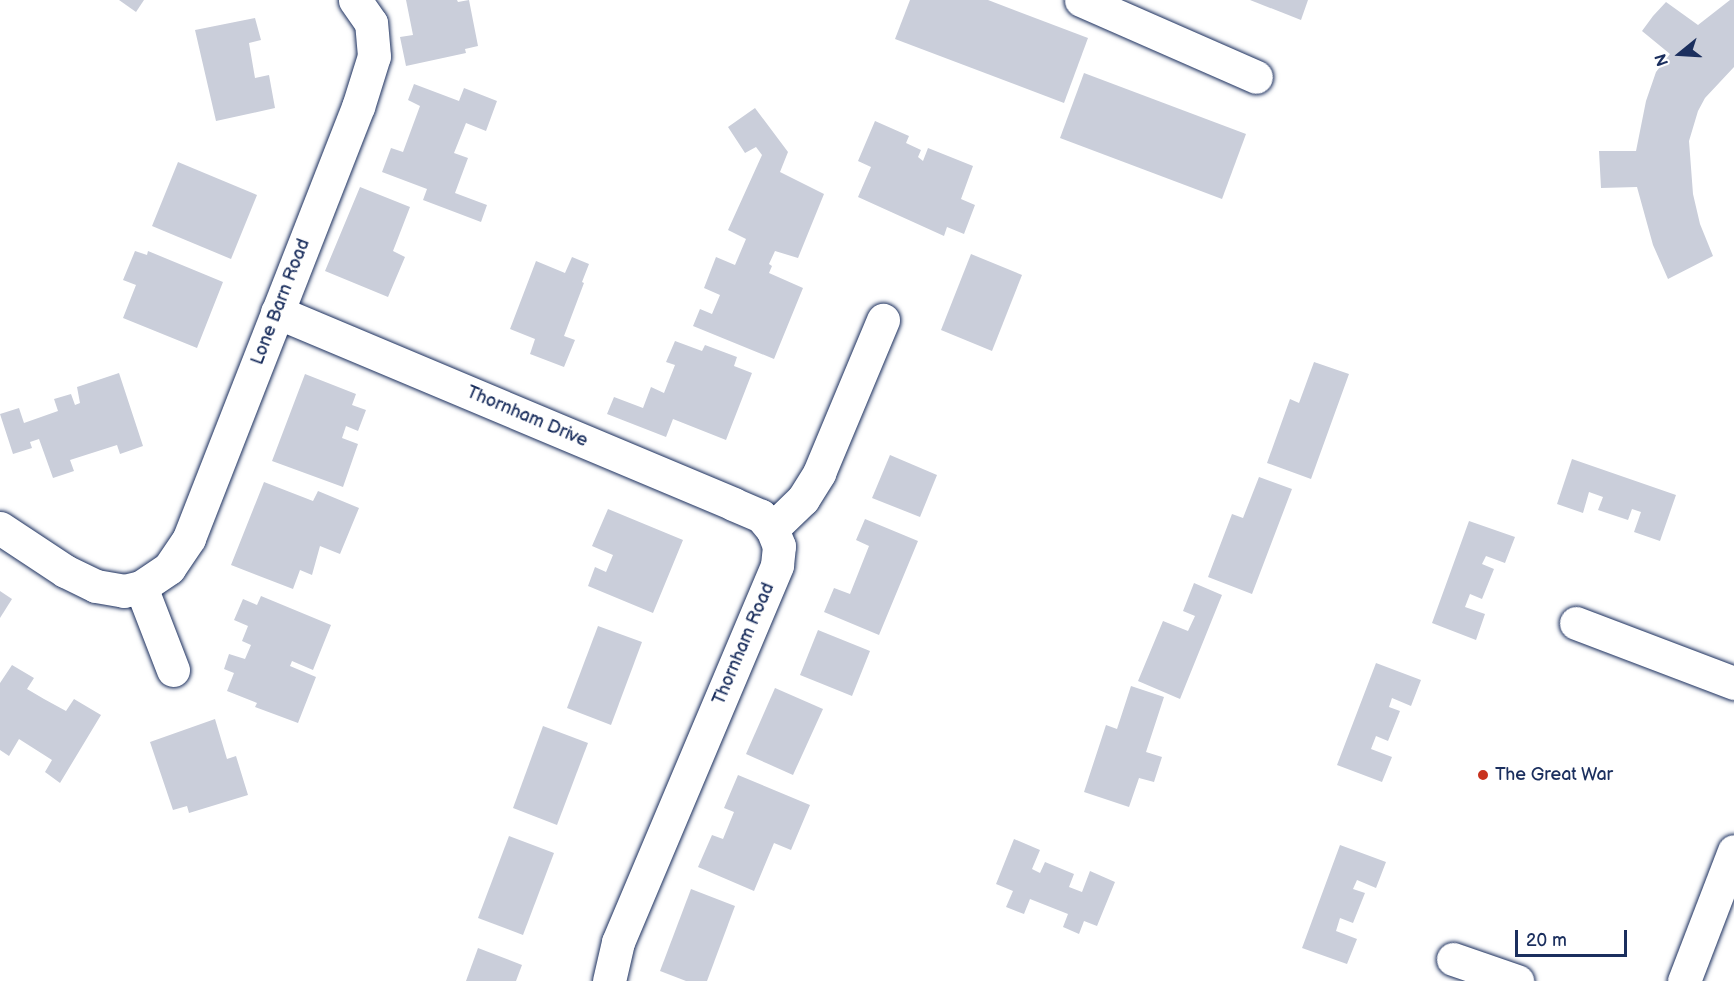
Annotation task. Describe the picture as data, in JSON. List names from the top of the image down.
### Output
{
  "streets": {
    "main road": ["Lone Barn Road", "Thornham Drive", "Thornham Road"]
  },
  "crossings": [
    ["Lone Barn Road", "Thornham Drive"],
    ["Thornham Drive", "Thornham Road"]
  ],
  "places": ["The Great War"],
  "scale_bar": "20 m",
  "north": "left"
}
